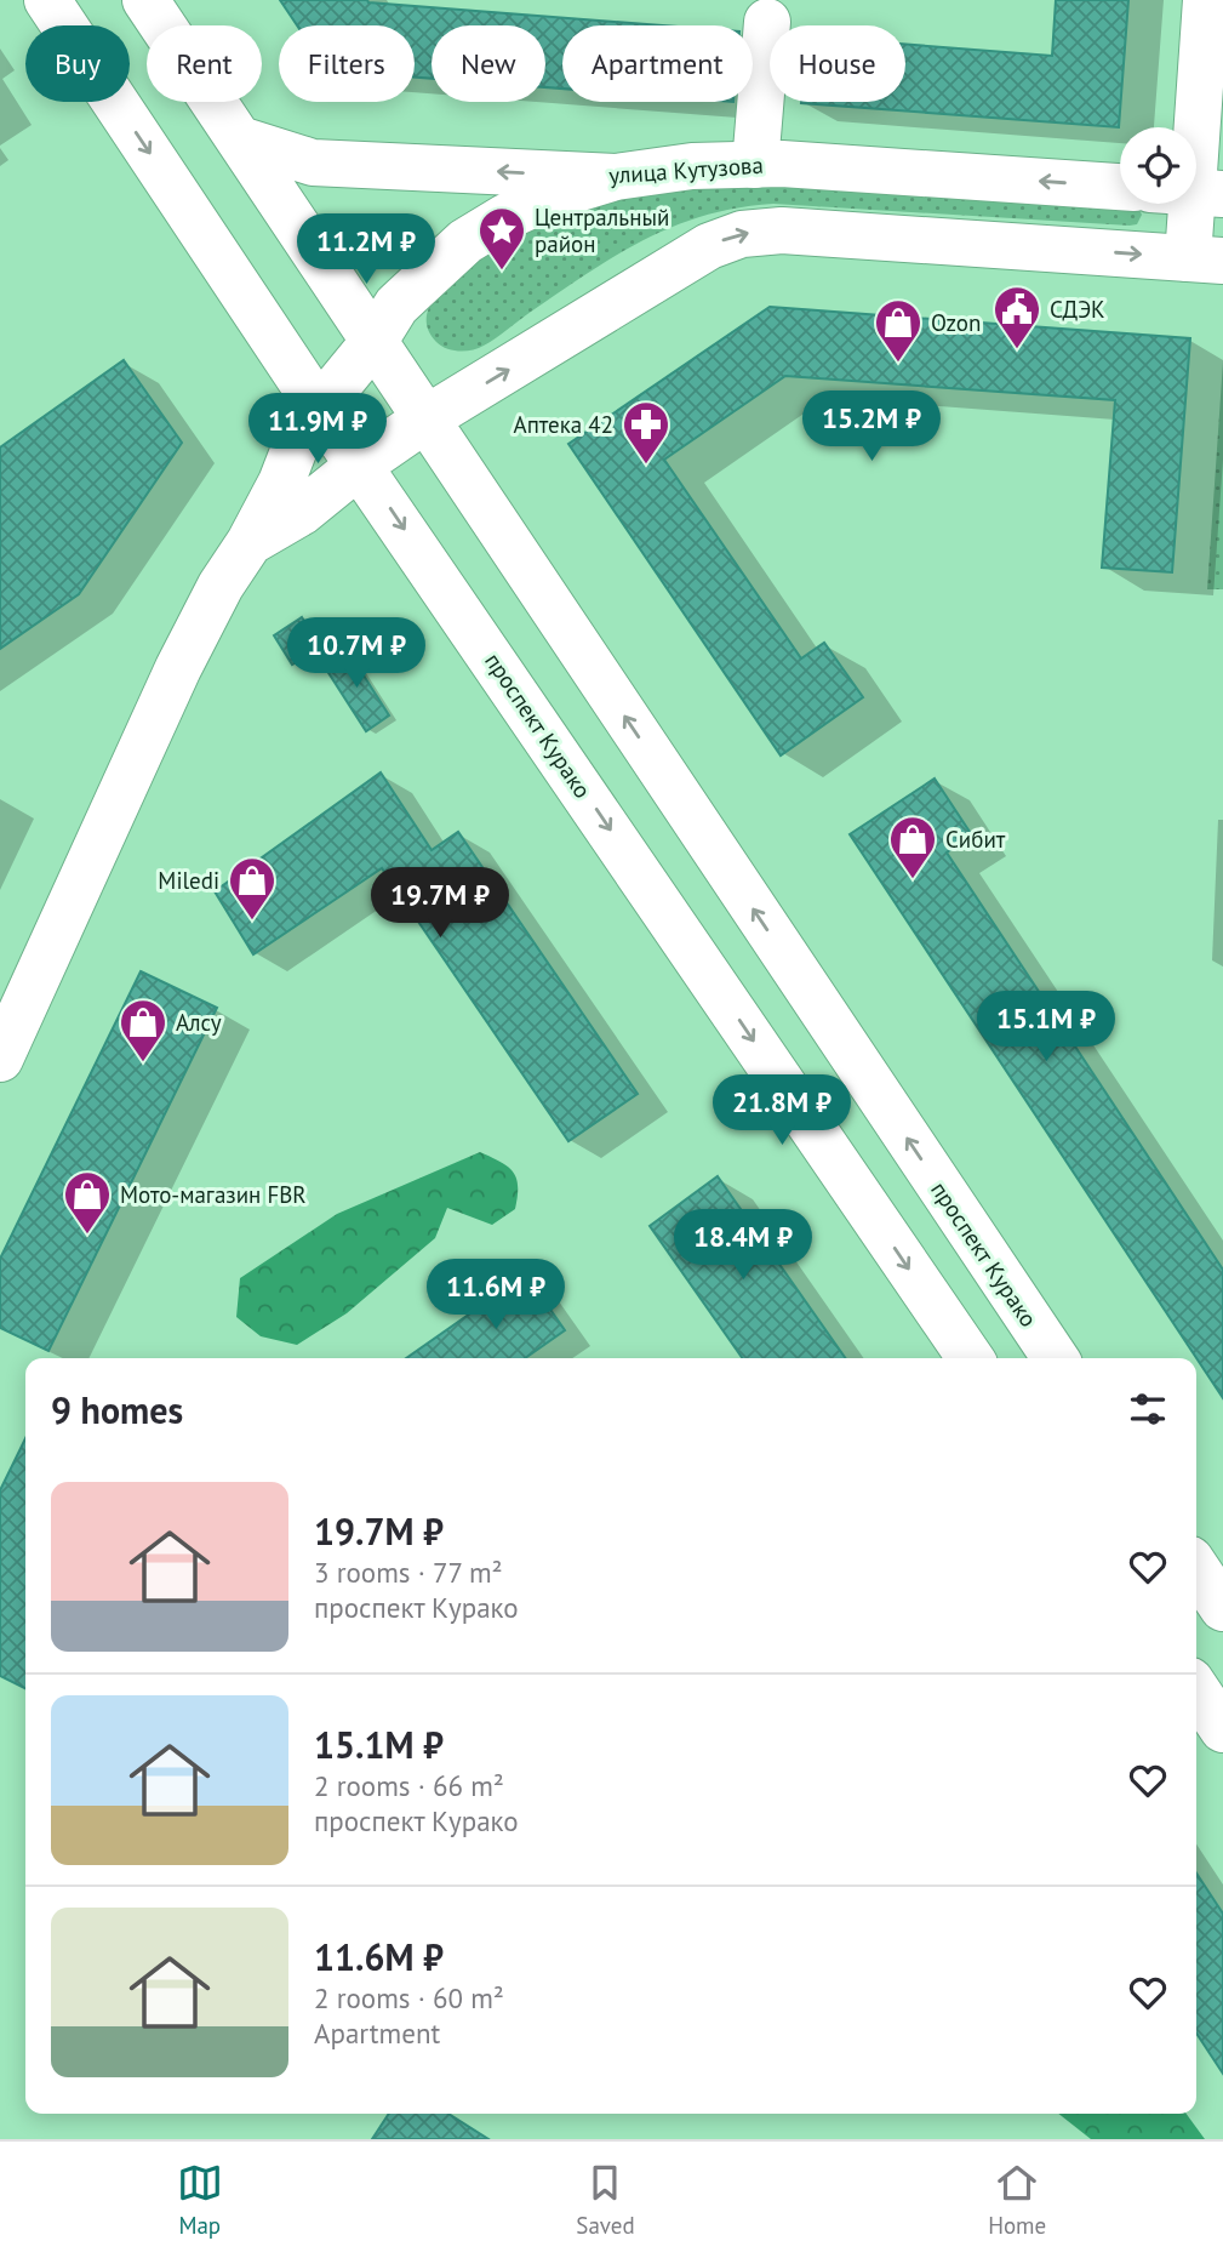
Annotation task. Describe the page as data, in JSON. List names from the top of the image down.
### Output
{
  "streets": {
    "main road": ["улица Кутузова", "проспект Курако"]
  },
  "crossings": [
    ["улица Кутузова", "проспект Курако"]
  ],
  "places": {
    "place": ["Центральный район"],
    "public building": ["СДЭК"],
    "shop": [
      "Ozon",
      "Сибит",
      "Miledi",
      "Алсу",
      "Мото-магазин FBR"
    ],
    "pharmacy": ["Аптека 42"]
  },
  "page": {
    "chip": [
      "Buy",
      "Rent",
      "Filters",
      "New",
      "Apartment",
      "House"
    ],
    "price": [
      "11.2M ₽",
      "15.2M ₽",
      "11.9M ₽",
      "10.7M ₽",
      "19.7M ₽",
      "15.1M ₽",
      "21.8M ₽",
      "18.4M ₽",
      "11.6M ₽"
    ],
    "heading": "9 homes",
    "list": [
      {
        "name": "19.7M ₽",
        "note": "3 rooms · 77 m² · проспект Курако"
      },
      {
        "name": "15.1M ₽",
        "note": "2 rooms · 66 m² · проспект Курако"
      },
      {
        "name": "11.6M ₽",
        "note": "2 rooms · 60 m² · Apartment"
      }
    ],
    "tabs": ["Map", "Saved", "Home"]
  }
}
